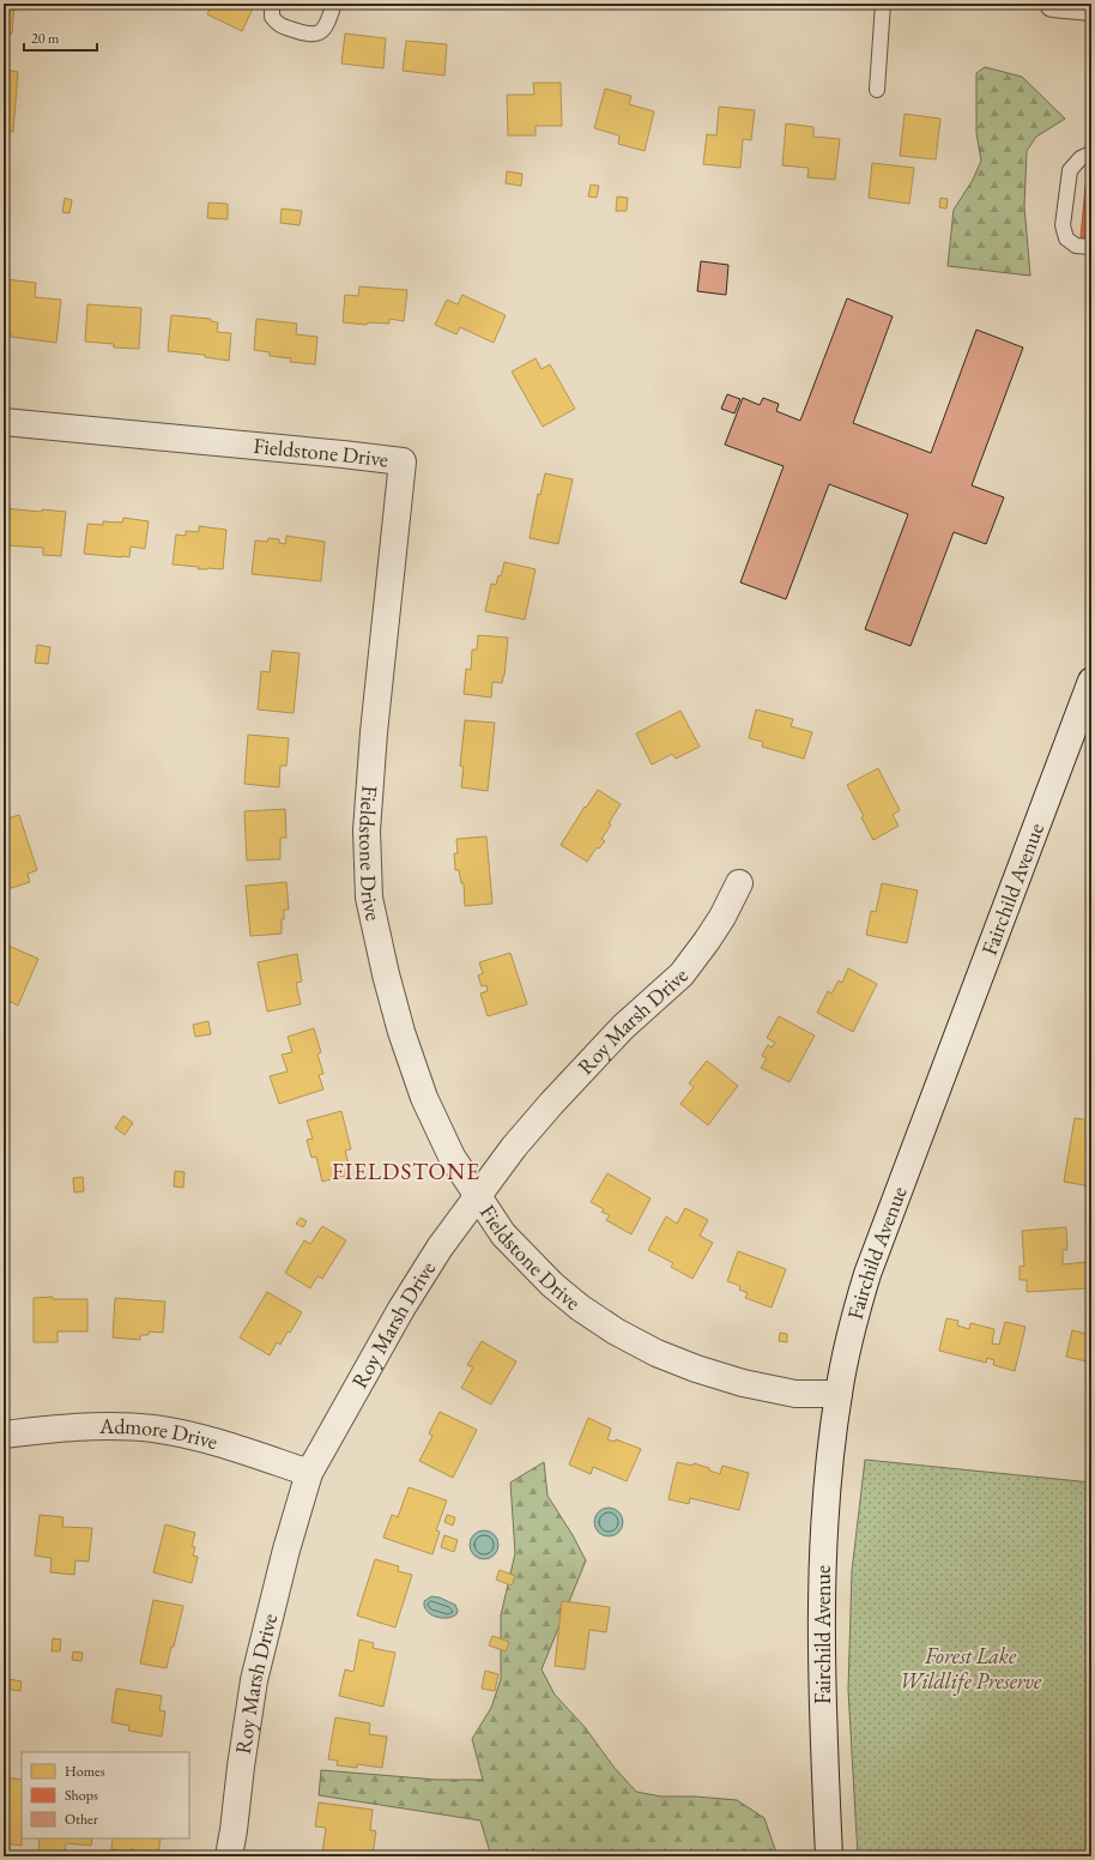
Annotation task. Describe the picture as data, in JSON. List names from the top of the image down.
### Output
{
  "streets": {
    "street": [
      "Fieldstone Drive",
      "Fairchild Avenue",
      "Roy Marsh Drive",
      "Admore Drive"
    ]
  },
  "crossings": [
    ["Fieldstone Drive", "Fairchild Avenue"],
    ["Fieldstone Drive", "Roy Marsh Drive"],
    ["Roy Marsh Drive", "Admore Drive"]
  ],
  "districts": ["FIELDSTONE"],
  "parks": ["Forest Lake Wildlife Preserve"],
  "legend": ["Homes", "Shops", "Other"],
  "scale_bar": "20 m"
}
